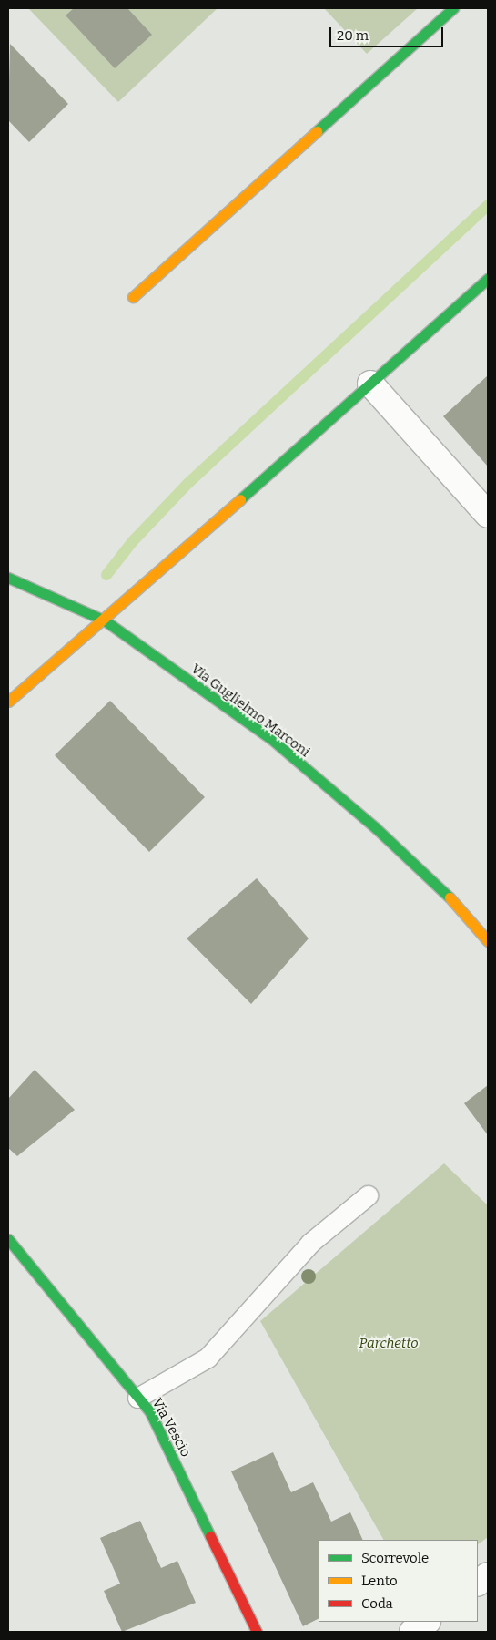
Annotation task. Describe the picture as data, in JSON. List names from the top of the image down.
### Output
{
  "streets": {
    "street": ["Via Guglielmo Marconi", "Via Vescio"]
  },
  "parks": ["Parchetto"],
  "legend": ["Scorrevole", "Lento", "Coda"],
  "scale_bar": "20 m"
}
